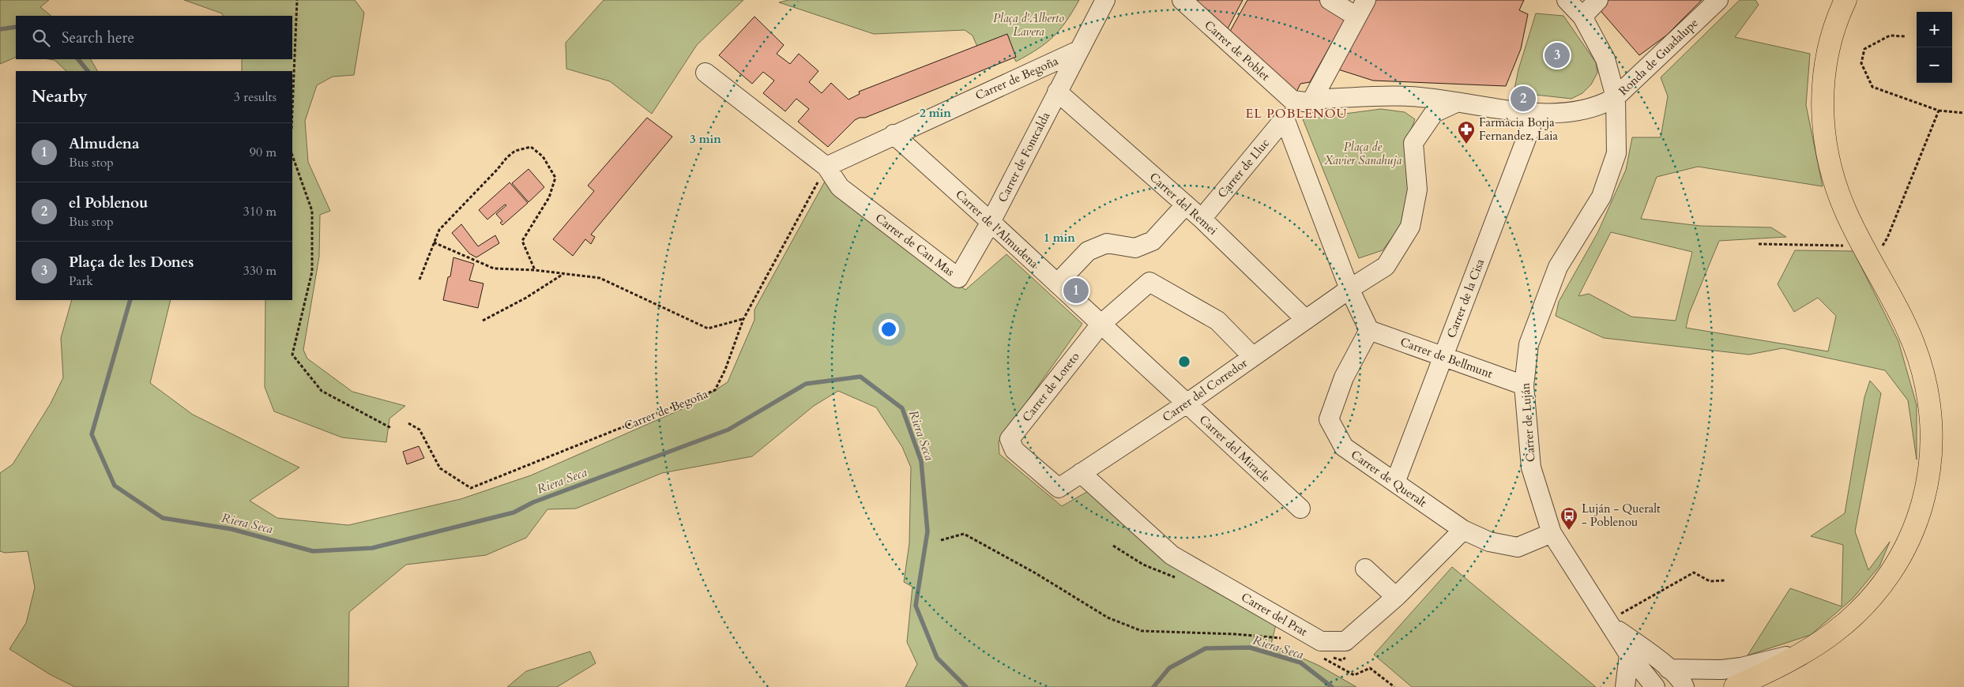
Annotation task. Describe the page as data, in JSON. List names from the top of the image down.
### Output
{
  "streets": {
    "street": [
      "Carrer de Poblet",
      "Ronda de Guadalupe",
      "Carrer de Begoña",
      "Carrer de Fontcalda",
      "Carrer de Lluc",
      "Carrer del Remei",
      "Carrer de l'Almudena",
      "Carrer de Can Mas",
      "Carrer de la Cisa",
      "Carrer de Bellmunt",
      "Carrer de Loreto",
      "Carrer del Corredor",
      "Carrer de Luján",
      "Carrer del Miracle",
      "Carrer de Queralt",
      "Carrer del Prat"
    ]
  },
  "crossings": [
    ["Carrer de Poblet", "Ronda de Guadalupe"],
    ["Ronda de Guadalupe", "Carrer de la Cisa"],
    ["Ronda de Guadalupe", "Carrer de Luján"],
    ["Carrer de Begoña", "Carrer de Fontcalda"],
    ["Carrer de Begoña", "Carrer del Remei"],
    ["Carrer de Begoña", "Carrer de l'Almudena"],
    ["Carrer de Begoña", "Carrer de Can Mas"],
    ["Carrer de Fontcalda", "Carrer del Remei"],
    ["Carrer de Fontcalda", "Carrer de l'Almudena"],
    ["Carrer de Fontcalda", "Carrer de Can Mas"],
    ["Carrer de Lluc", "Carrer del Remei"],
    ["Carrer de Lluc", "Carrer del Corredor"],
    ["Carrer del Remei", "Carrer del Corredor"],
    ["Carrer de l'Almudena", "Carrer de Can Mas"],
    ["Carrer de l'Almudena", "Carrer de Loreto"],
    ["Carrer de l'Almudena", "Carrer del Miracle"],
    ["Carrer de la Cisa", "Carrer de Bellmunt"],
    ["Carrer de la Cisa", "Carrer de Queralt"],
    ["Carrer de Bellmunt", "Carrer de Luján"],
    ["Carrer de Bellmunt", "Carrer de Queralt"],
    ["Carrer de Loreto", "Carrer del Corredor"],
    ["Carrer de Loreto", "Carrer del Miracle"],
    ["Carrer del Corredor", "Carrer del Miracle"],
    ["Carrer del Corredor", "Carrer del Prat"],
    ["Carrer de Luján", "Carrer de Queralt"],
    ["Carrer de Queralt", "Carrer del Prat"]
  ],
  "districts": ["EL POBLENOU"],
  "water": ["Riera Seca"],
  "parks": ["Plaça d'Alberto Lavera", "Plaça de Xavier Sanahuja"],
  "places": {
    "pharmacy": ["Farmàcia Borja Fernandez, Laia"],
    "bus stop": ["Luján - Queralt - Poblenou"]
  },
  "page": {
    "map_buttons": ["+", "−"],
    "search": "Search here",
    "pins": ["3", "2", "1"],
    "heading": ["Nearby", "3 results"],
    "list": [
      {
        "mark": "1",
        "name": "Almudena",
        "note": "Bus stop",
        "value": "90 m"
      },
      {
        "mark": "2",
        "name": "el Poblenou",
        "note": "Bus stop",
        "value": "310 m"
      },
      {
        "mark": "3",
        "name": "Plaça de les Dones",
        "note": "Park",
        "value": "330 m"
      }
    ]
  },
  "rings": ["2 min", "3 min", "1 min"]
}
